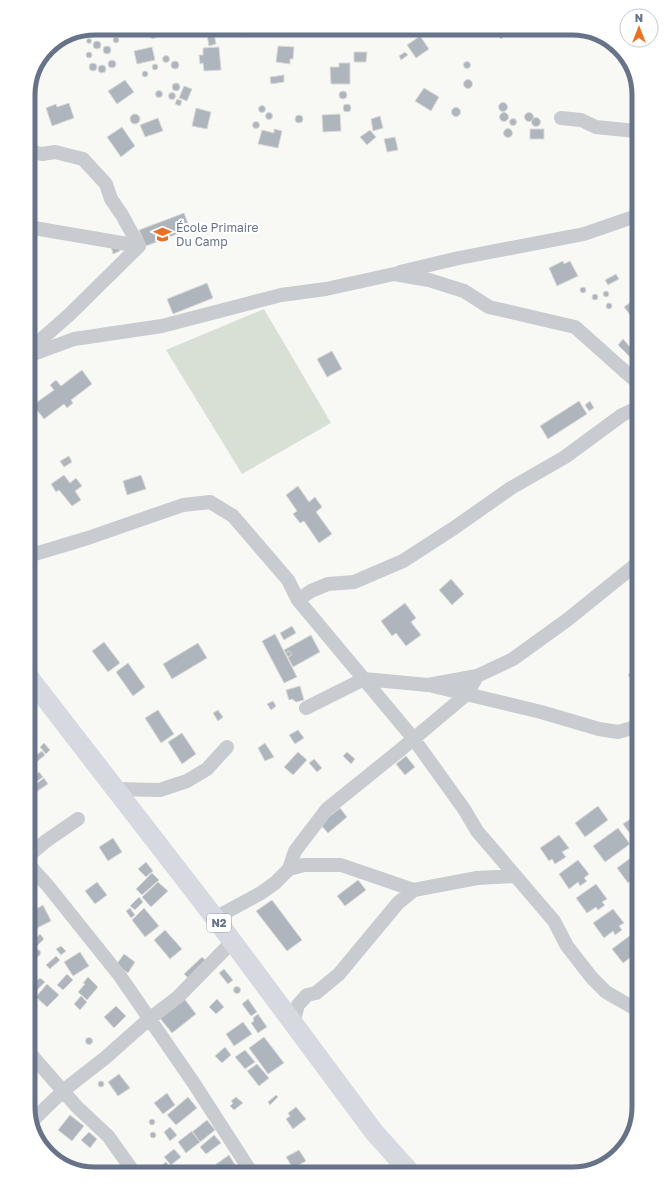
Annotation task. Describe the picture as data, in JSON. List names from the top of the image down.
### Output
{
  "streets": {
    "highway": ["N2"]
  },
  "places": {
    "school or university": ["École Primaire Du Camp"]
  },
  "north": "top"
}
